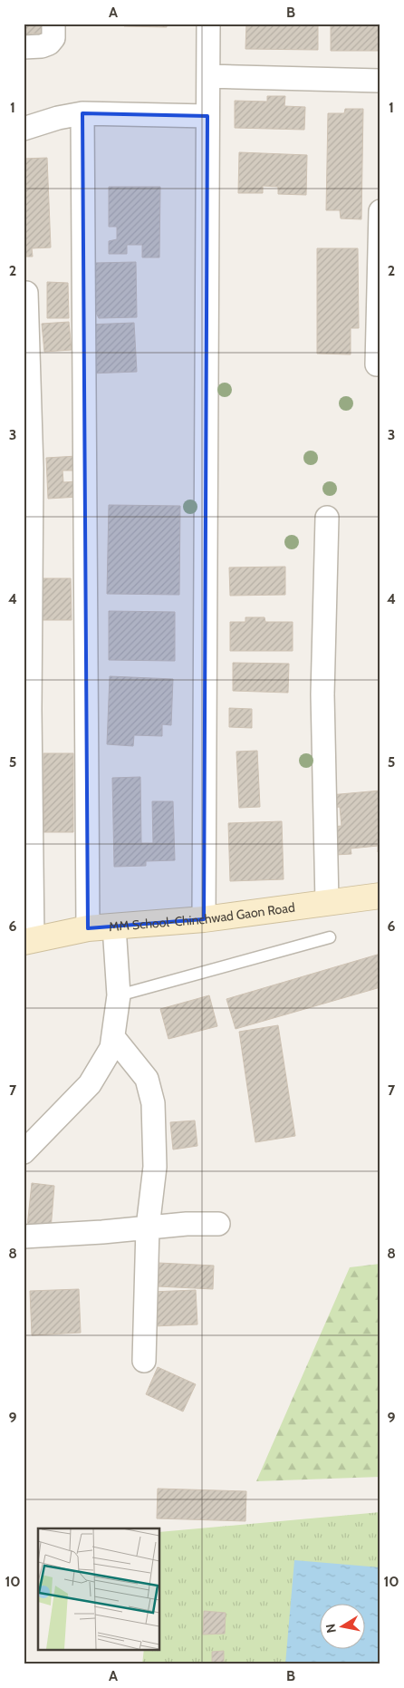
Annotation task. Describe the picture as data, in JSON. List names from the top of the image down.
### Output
{
  "streets": {
    "main road": ["MM School-Chinchwad Gaon Road"]
  },
  "north": "left",
  "grid": {
    "columns": ["A", "B"],
    "rows": [
      "1",
      "2",
      "3",
      "4",
      "5",
      "6",
      "7",
      "8",
      "9",
      "10"
    ]
  }
}
